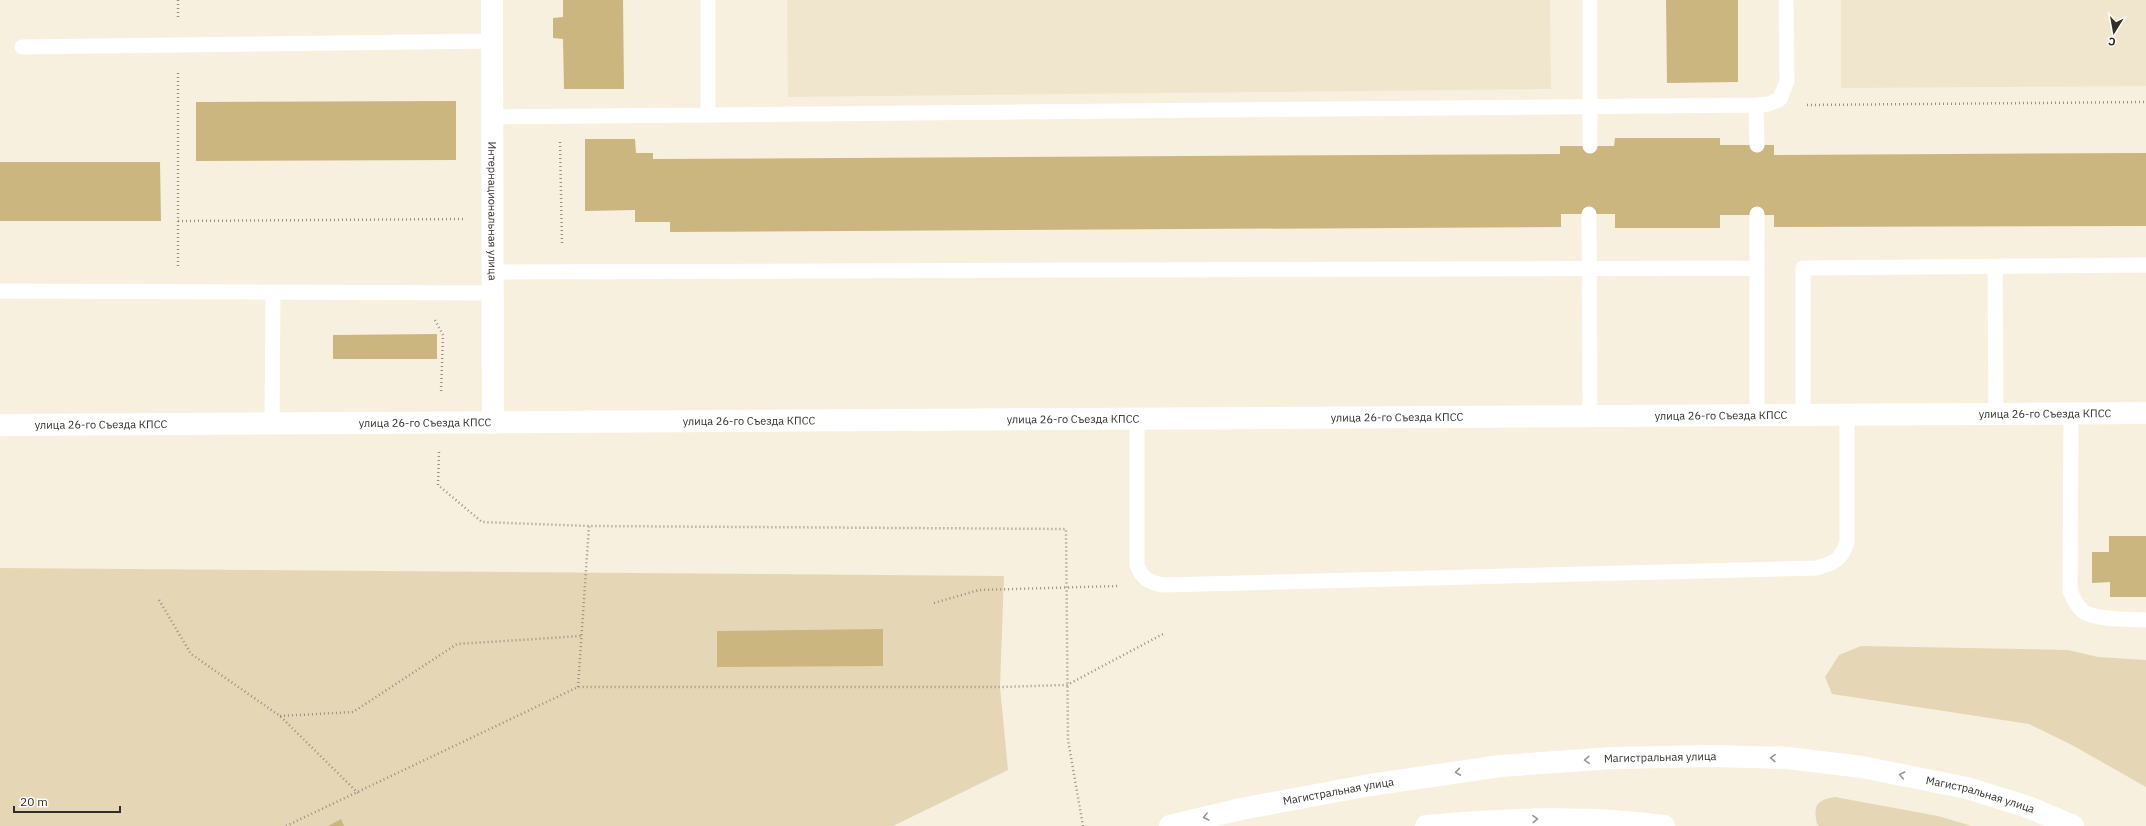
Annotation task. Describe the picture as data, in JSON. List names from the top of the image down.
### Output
{
  "streets": {
    "main road": ["Интернациональная улица", "улица 26-го Съезда КПСС", "Магистральная улица"]
  },
  "crossings": [
    ["Интернациональная улица", "улица 26-го Съезда КПСС"]
  ],
  "one_way": ["Магистральная улица"],
  "scale_bar": "20 m",
  "north": "bottom"
}
